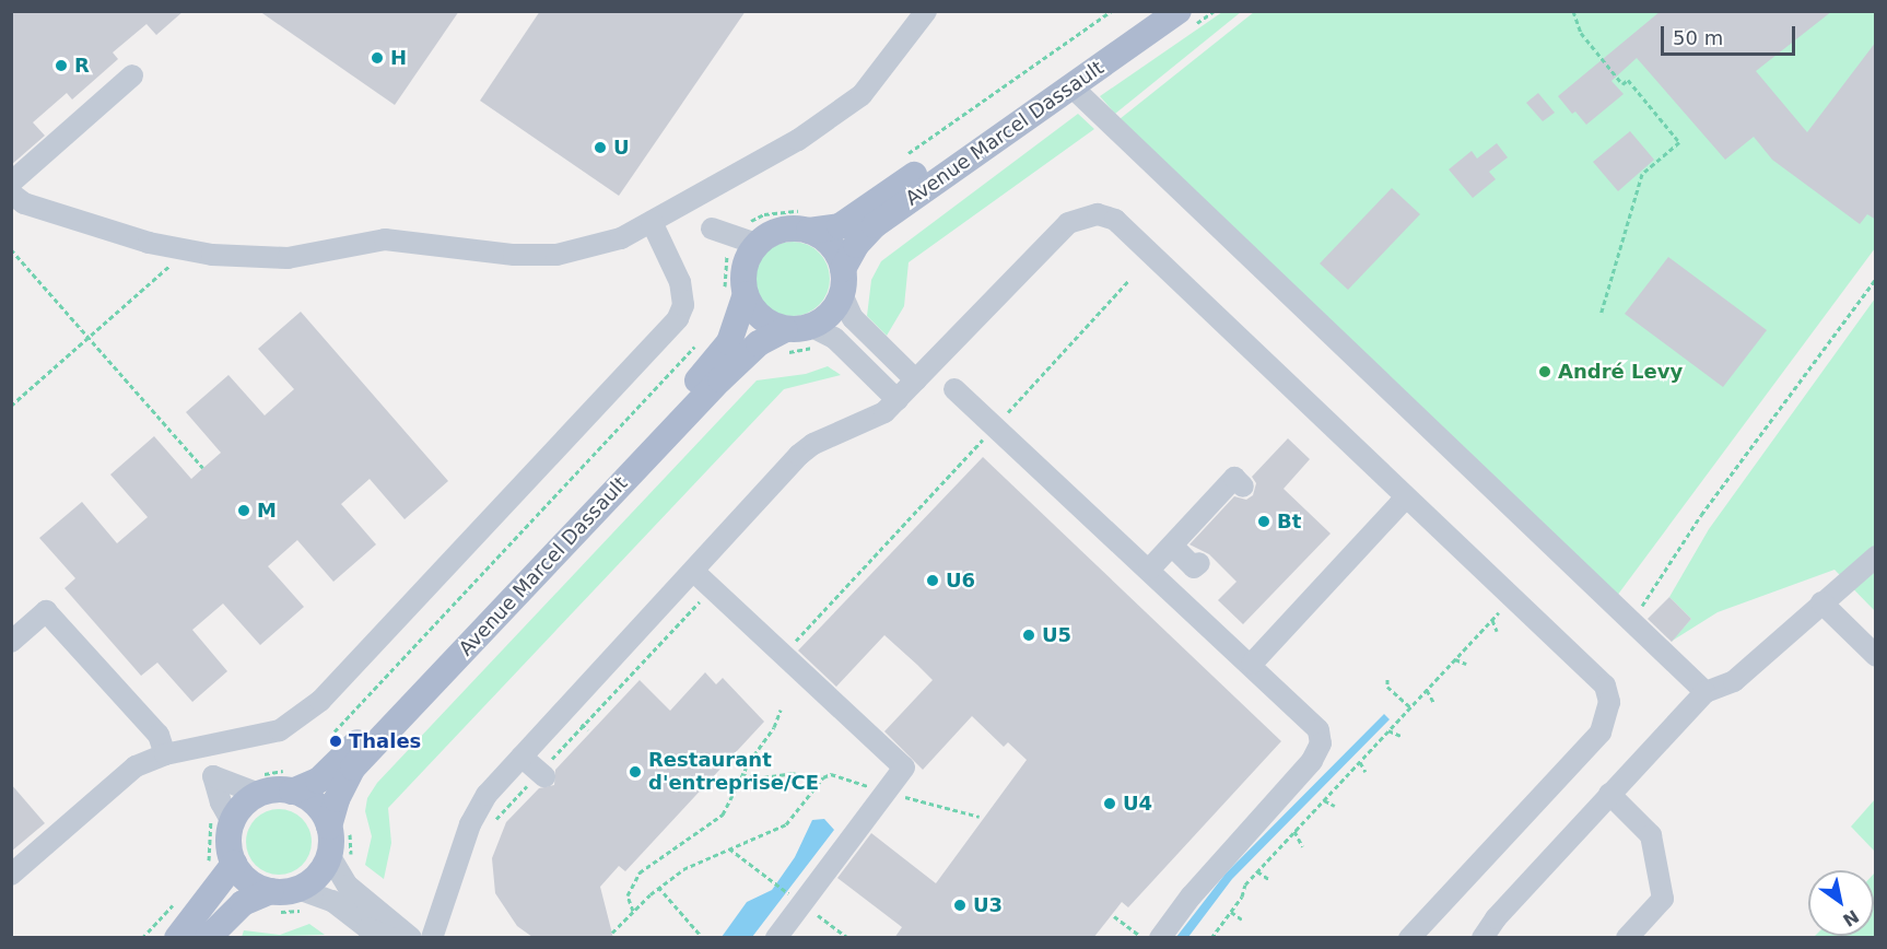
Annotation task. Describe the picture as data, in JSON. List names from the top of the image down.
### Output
{
  "streets": {
    "main road": ["Avenue Marcel Dassault"]
  },
  "places": [
    "H",
    "R",
    "U",
    "André Levy",
    "M",
    "Bt",
    "U6",
    "U5",
    "Thales",
    "Restaurant d'entreprise/CE",
    "U4",
    "U3"
  ],
  "scale_bar": "50 m",
  "north": "bottom right"
}
